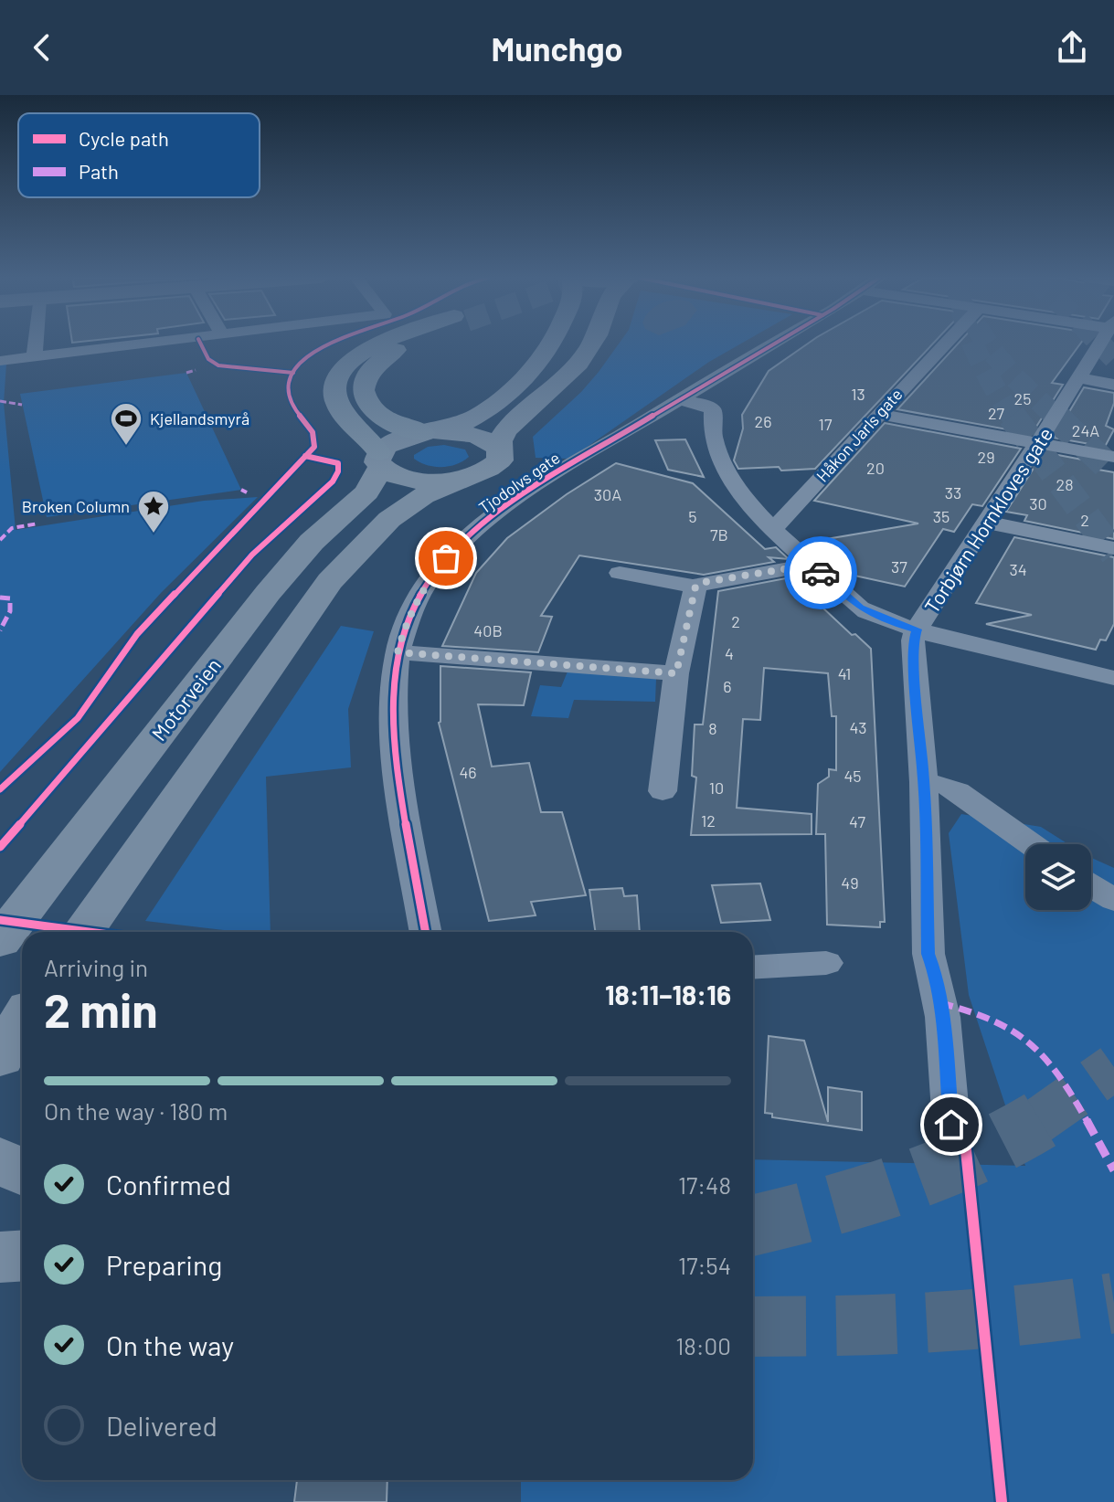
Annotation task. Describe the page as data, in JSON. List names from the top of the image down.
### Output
{
  "streets": {
    "highway": ["Motorveien"],
    "street": ["Håkon Jarls gate", "Tjodolvs gate", "Torbjørn Hornkloves gate"]
  },
  "places": {
    "sports": ["Kjellandsmyrå"],
    "place": ["Broken Column"]
  },
  "house_numbers": [
    "13",
    "25",
    "27",
    "26",
    "17",
    "24A",
    "29",
    "20",
    "28",
    "33",
    "30A",
    "30",
    "5",
    "35",
    "2",
    "7B",
    "37",
    "34",
    "2",
    "40B",
    "4",
    "41",
    "6",
    "43",
    "8",
    "46",
    "45",
    "10",
    "12",
    "47",
    "49"
  ],
  "legend": ["Cycle path", "Path"],
  "page": {
    "header": "Munchgo",
    "heading": ["2 min", "Arriving in", "18:11–18:16"],
    "bar": "On the way · 180 m",
    "list": [
      ["Confirmed", "17:48"],
      ["Preparing", "17:54"],
      ["On the way", "18:00"],
      "Delivered"
    ]
  }
}
